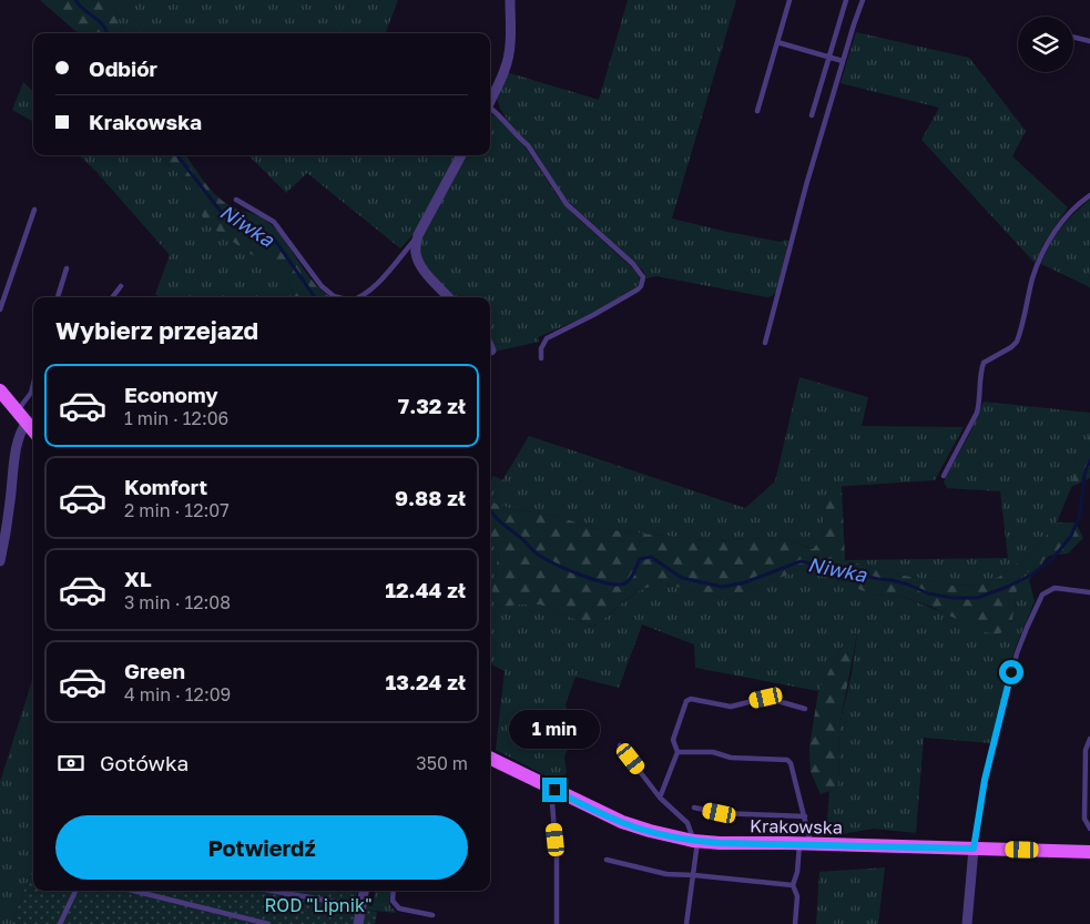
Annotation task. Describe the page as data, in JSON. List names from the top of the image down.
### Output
{
  "streets": {
    "main road": ["Krakowska"]
  },
  "water": ["Niwka"],
  "parks": ["ROD \"Lipnik\""],
  "page": {
    "banner": ["Odbiór", "Krakowska"],
    "heading": "Wybierz przejazd",
    "list": [
      {
        "name": "Economy",
        "note": "1 min · 12:06",
        "value": "7.32 zł"
      },
      {
        "name": "Komfort",
        "note": "2 min · 12:07",
        "value": "9.88 zł"
      },
      {
        "name": "XL",
        "note": "3 min · 12:08",
        "value": "12.44 zł"
      },
      {
        "name": "Green",
        "note": "4 min · 12:09",
        "value": "13.24 zł"
      }
    ],
    "bubble": "1 min",
    "pay": ["Gotówka", "350 m"],
    "buttons": "Potwierdź"
  }
}
